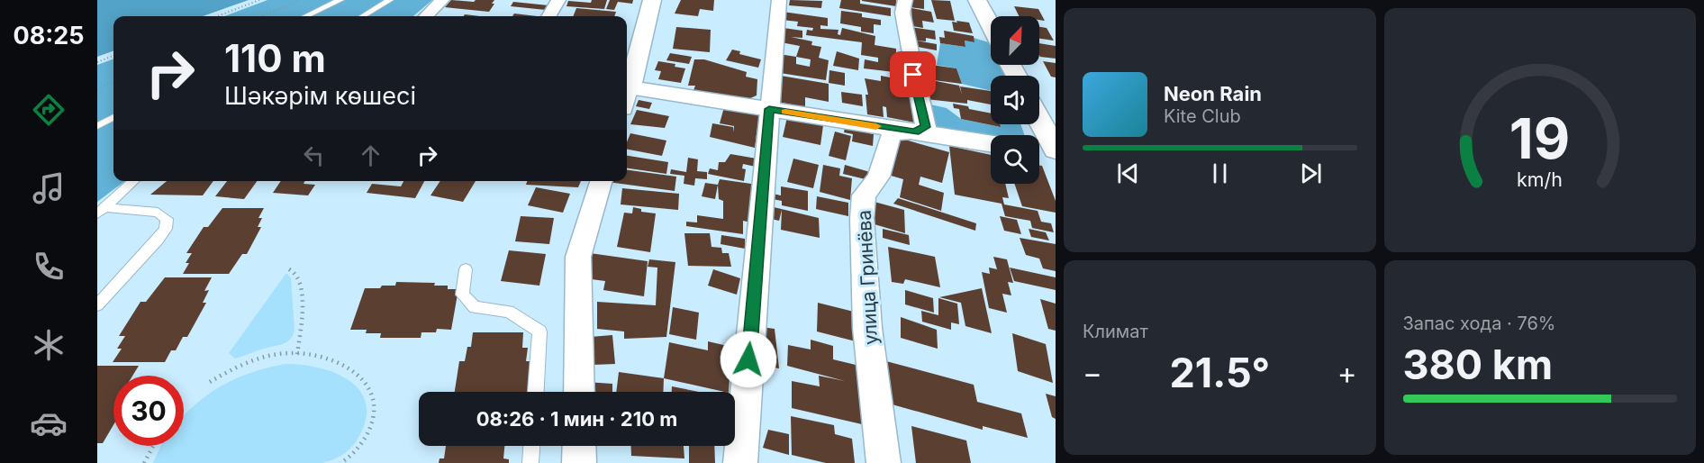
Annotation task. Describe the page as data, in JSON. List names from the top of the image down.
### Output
{
  "streets": {
    "street": ["улица Гринёва"]
  },
  "north": "top right",
  "page": {
    "tabs": "08:25",
    "turn": ["110 m", "Шәкәрім көшесі"],
    "song": ["Neon Rain", "Kite Club"],
    "tile": [
      "Климат",
      ["Запас хода · 76%", "380 km"]
    ],
    "heat": ["−", "21.5°", "+"],
    "limit": "30",
    "trip": "08:26 · 1 мин · 210 m",
    "gauge": ["19", "km/h"]
  }
}
